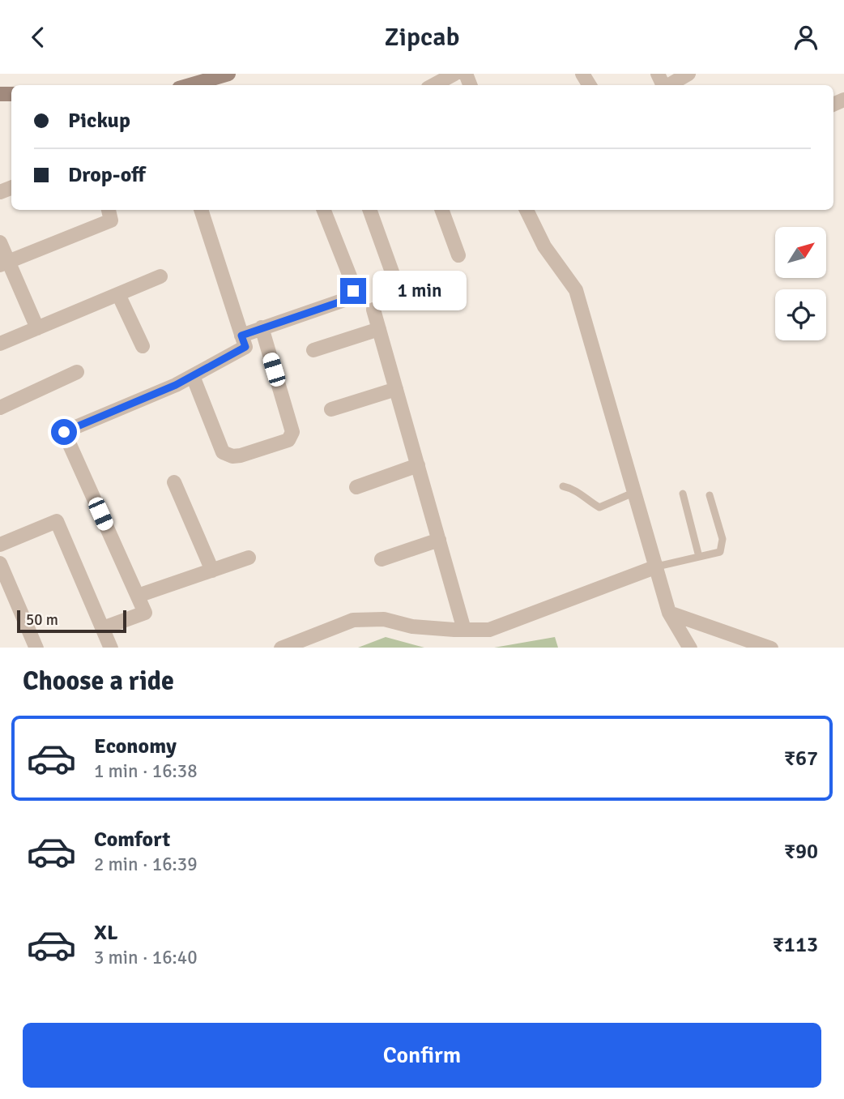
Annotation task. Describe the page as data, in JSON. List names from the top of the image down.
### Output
{
  "scale_bar": "50 m",
  "north": "top right",
  "page": {
    "header": "Zipcab",
    "banner": ["Pickup", "Drop-off"],
    "bubble": "1 min",
    "scale": "50 m",
    "heading": "Choose a ride",
    "list": [
      {
        "name": "Economy",
        "note": "1 min · 16:38",
        "value": "₹67"
      },
      {
        "name": "Comfort",
        "note": "2 min · 16:39",
        "value": "₹90"
      },
      {
        "name": "XL",
        "note": "3 min · 16:40",
        "value": "₹113"
      }
    ],
    "buttons": "Confirm"
  }
}
